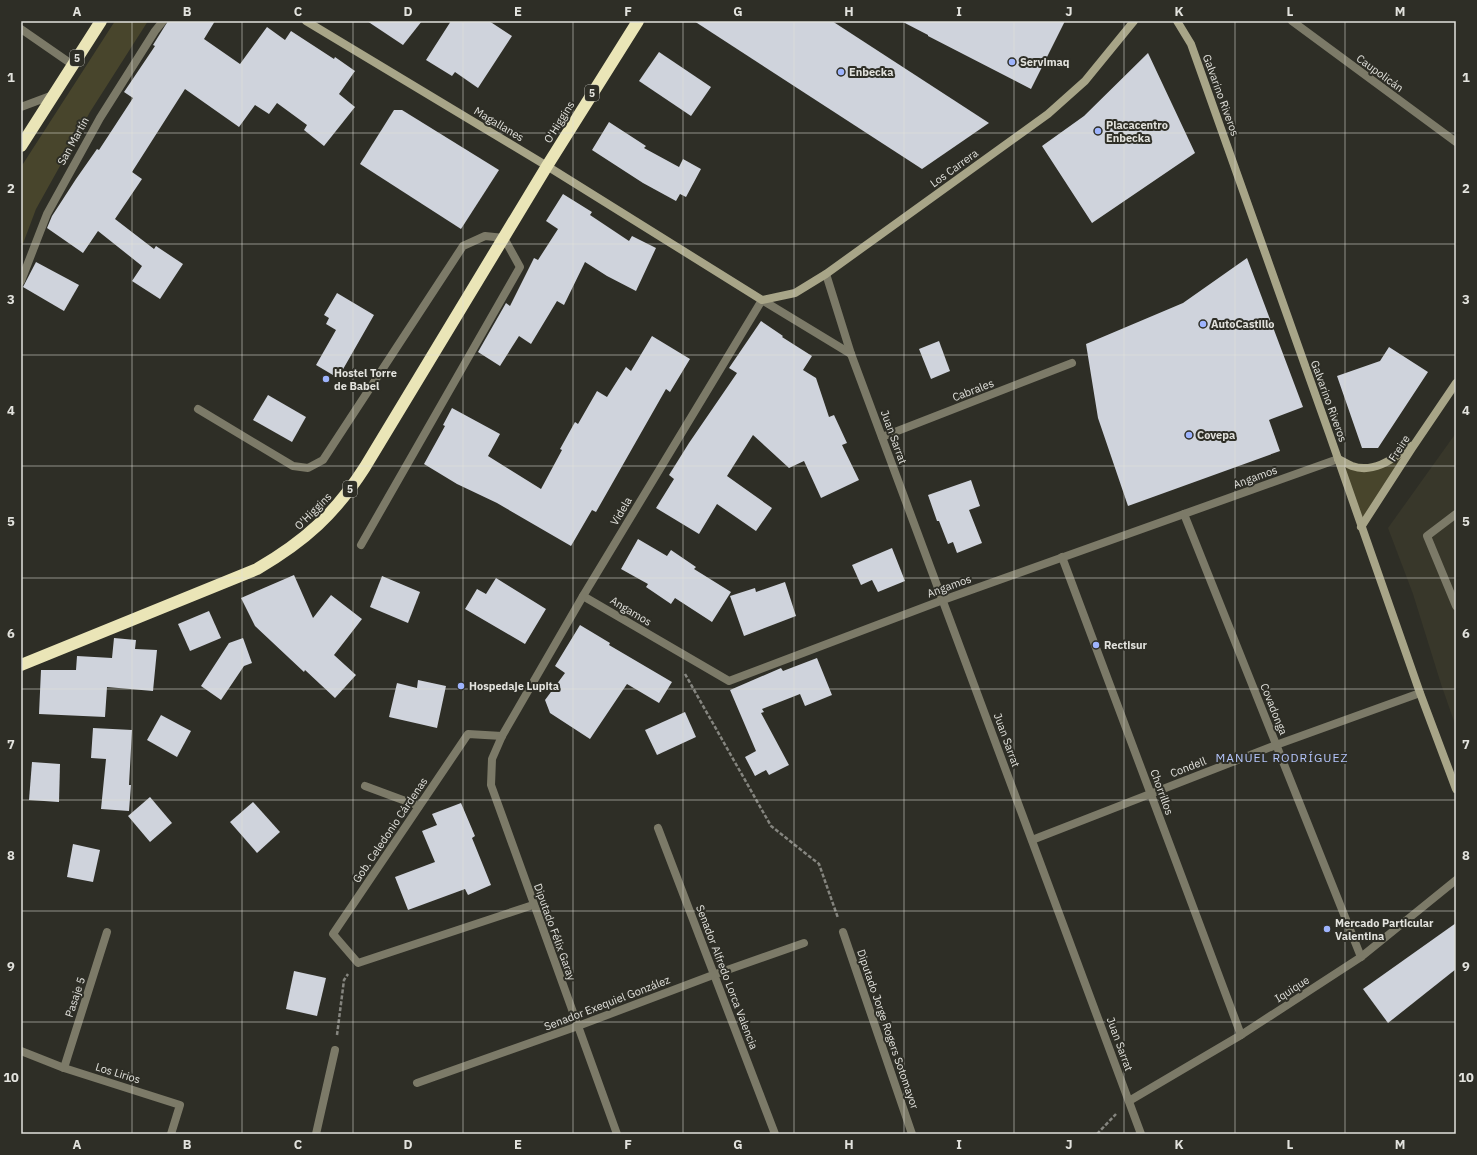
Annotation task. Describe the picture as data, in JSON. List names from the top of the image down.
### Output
{
  "streets": {
    "highway": ["5", "O'Higgins"],
    "main road": [
      "Galvarino Riveros",
      "Magallanes",
      "Los Carrera",
      "Freire"
    ],
    "street": [
      "Caupolicán",
      "San Martín",
      "Cabrales",
      "Juan Sarrat",
      "Angamos",
      "Videla",
      "Covadonga",
      "Condell",
      "Chorrillos",
      "Gob. Celedonio Cárdenas",
      "Diputado Félix Garay",
      "Senador Alfredo Lorca Valencia",
      "Iquique",
      "Pasaje 5",
      "Senador Exequiel González",
      "Diputado Jorge Rogers Sotomayor",
      "Los Lirios"
    ]
  },
  "crossings": [
    ["Galvarino Riveros", "Freire"],
    ["Galvarino Riveros", "Angamos"],
    ["Galvarino Riveros", "Condell"],
    ["O'Higgins", "Magallanes"],
    ["Magallanes", "Los Carrera"],
    ["Magallanes", "Videla"],
    ["Los Carrera", "Juan Sarrat"],
    ["Los Carrera", "Videla"],
    ["Cabrales", "Juan Sarrat"],
    ["Juan Sarrat", "Angamos"],
    ["Juan Sarrat", "Condell"],
    ["Juan Sarrat", "Iquique"],
    ["Angamos", "Videla"],
    ["Angamos", "Covadonga"],
    ["Angamos", "Chorrillos"],
    ["Videla", "Gob. Celedonio Cárdenas"],
    ["Videla", "Diputado Félix Garay"],
    ["Covadonga", "Condell"],
    ["Covadonga", "Iquique"],
    ["Condell", "Chorrillos"],
    ["Chorrillos", "Iquique"],
    ["Gob. Celedonio Cárdenas", "Diputado Félix Garay"],
    ["Diputado Félix Garay", "Senador Exequiel González"],
    ["Senador Alfredo Lorca Valencia", "Senador Exequiel González"],
    ["Pasaje 5", "Los Lirios"]
  ],
  "districts": ["MANUEL RODRÍGUEZ"],
  "places": [
    "Servimaq",
    "Enbecka",
    "Placacentro Enbecka",
    "AutoCastillo",
    "Hostel Torre de Babel",
    "Covepa",
    "Rectisur",
    "Hospedaje Lupita",
    "Mercado Particular Valentina"
  ],
  "grid": {
    "columns": [
      "A",
      "B",
      "C",
      "D",
      "E",
      "F",
      "G",
      "H",
      "I",
      "J",
      "K",
      "L",
      "M"
    ],
    "rows": [
      "1",
      "2",
      "3",
      "4",
      "5",
      "6",
      "7",
      "8",
      "9",
      "10"
    ]
  }
}
